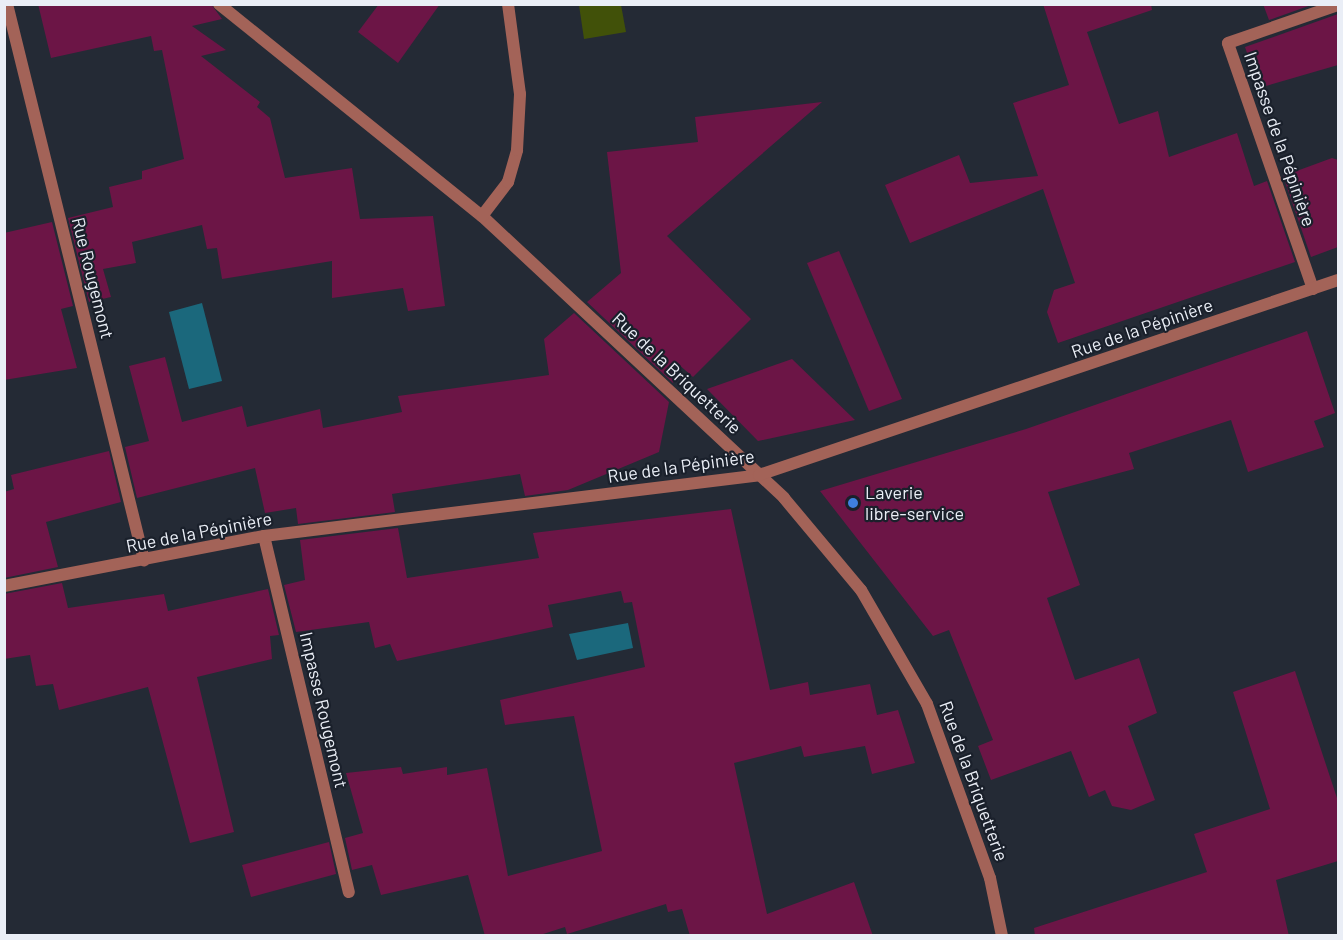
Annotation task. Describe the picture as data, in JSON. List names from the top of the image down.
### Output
{
  "streets": {
    "street": [
      "Impasse de la Pépinière",
      "Rue Rougemont",
      "Rue de la Pépinière",
      "Rue de la Briquetterie",
      "Impasse Rougemont"
    ]
  },
  "crossings": [
    ["Impasse de la Pépinière", "Rue de la Pépinière"],
    ["Rue Rougemont", "Rue de la Pépinière"],
    ["Rue de la Pépinière", "Rue de la Briquetterie"],
    ["Rue de la Pépinière", "Impasse Rougemont"]
  ],
  "places": ["Laverie libre-service"]
}
